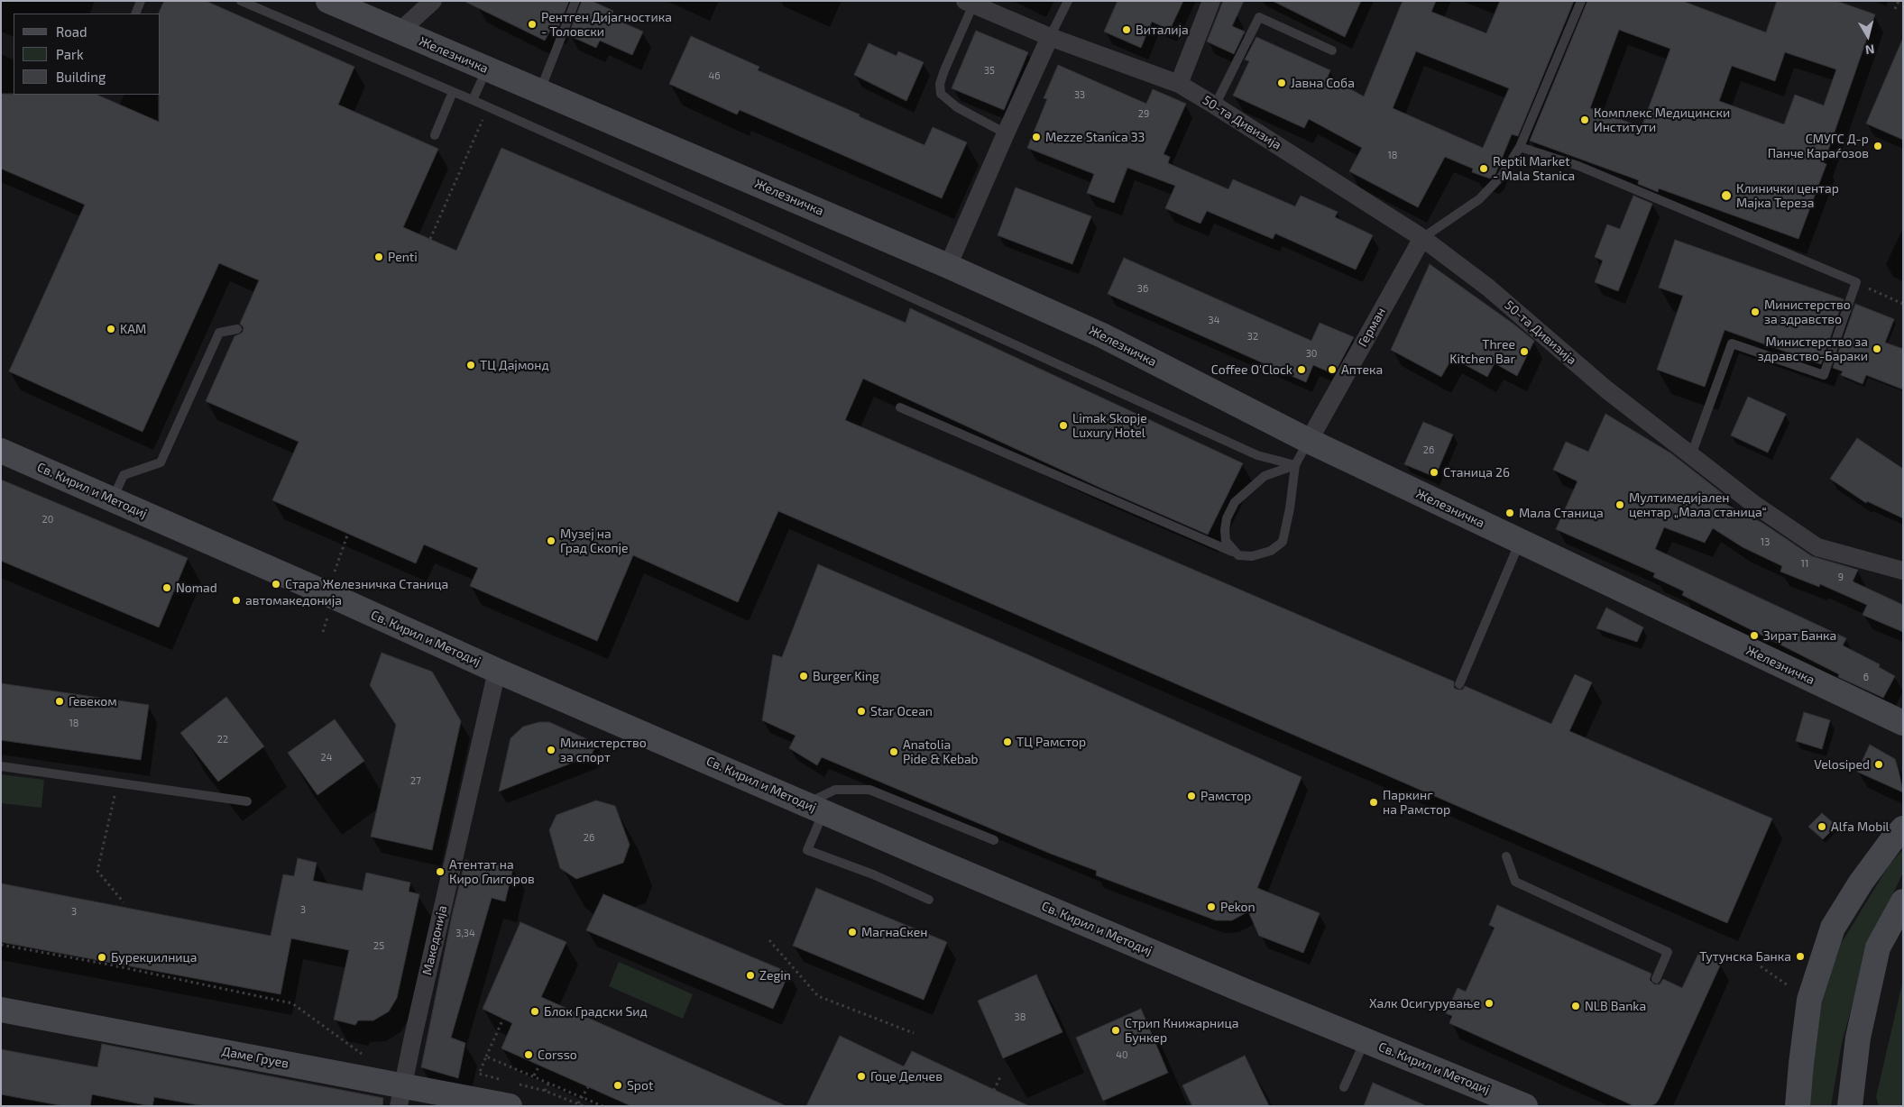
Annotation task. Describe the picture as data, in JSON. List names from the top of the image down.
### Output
{
  "streets": {
    "street": [
      "Железничка",
      "50-та Дивизија",
      "Герман",
      "Св. Кирил и Методиј",
      "Македонија",
      "Даме Груев"
    ]
  },
  "crossings": [
    ["Железничка", "Герман"],
    ["50-та Дивизија", "Герман"],
    ["Св. Кирил и Методиј", "Македонија"],
    ["Македонија", "Даме Груев"]
  ],
  "places": [
    "Рентген Дијагностика - Толовски",
    "Виталија",
    "Јавна Соба",
    "Комплекс Медицински Институти",
    "Mezze Stanica 33",
    "СМУГС Д-р Панче Караѓозов",
    "Reptil Market - Mala Stanica",
    "Клинички центар Мајка Тереза",
    "Penti",
    "Министерство за здравство",
    "KAM",
    "Министерство за здравство-Бараки",
    "Three Kitchen Bar",
    "ТЦ Дајмонд",
    "Coffee O'Clock",
    "Аптека",
    "Limak Skopje Luxury Hotel",
    "Станица 26",
    "Мултимедијален центар „Мала станица“",
    "Мала Станица",
    "Музеј на Град Скопје",
    "Стара Железничка Станица",
    "Nomad",
    "автомакедонија",
    "Зират Банка",
    "Burger King",
    "Гевеком",
    "Star Ocean",
    "ТЦ Рамстор",
    "Министерство за спорт",
    "Anatolia Pide & Kebab",
    "Velosiped",
    "Рамстор",
    "Паркинг на Рамстор",
    "Alfa Mobil",
    "Атентат на Киро Глигоров",
    "Pekon",
    "МагнаСкен",
    "Тутунска Банка",
    "Бурекџилница",
    "Zegin",
    "Халк Осигурување",
    "NLB Banka",
    "Блок Градски Sид",
    "Стрип Книжарница Бункер",
    "Corsso",
    "Гоце Делчев",
    "Spot"
  ],
  "house_numbers": [
    "35",
    "46",
    "33",
    "29",
    "18",
    "36",
    "34",
    "32",
    "30",
    "26",
    "20",
    "13",
    "11",
    "9",
    "6",
    "18",
    "22",
    "24",
    "27",
    "26",
    "3",
    "3",
    "3,34",
    "25",
    "38",
    "40"
  ],
  "legend": ["Road", "Park", "Building"],
  "north": "bottom"
}
